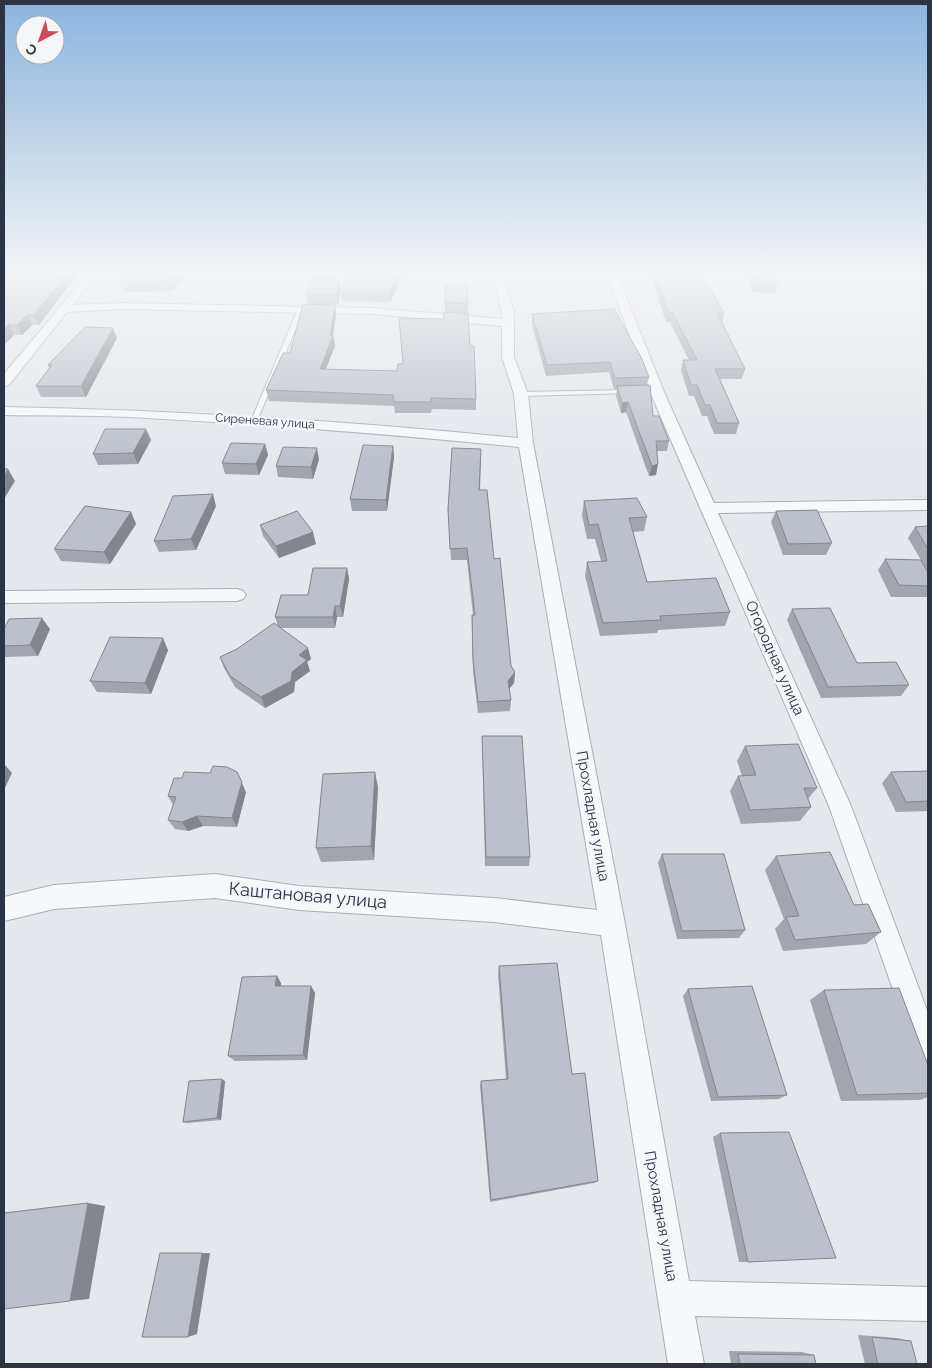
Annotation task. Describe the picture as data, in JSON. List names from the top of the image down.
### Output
{
  "streets": {
    "street": [
      "Сиреневая улица",
      "Огородная улица",
      "Прохладная улица",
      "Каштановая улица"
    ]
  },
  "crossings": [
    ["Сиреневая улица", "Прохладная улица"],
    ["Прохладная улица", "Каштановая улица"]
  ],
  "north": "bottom left"
}
